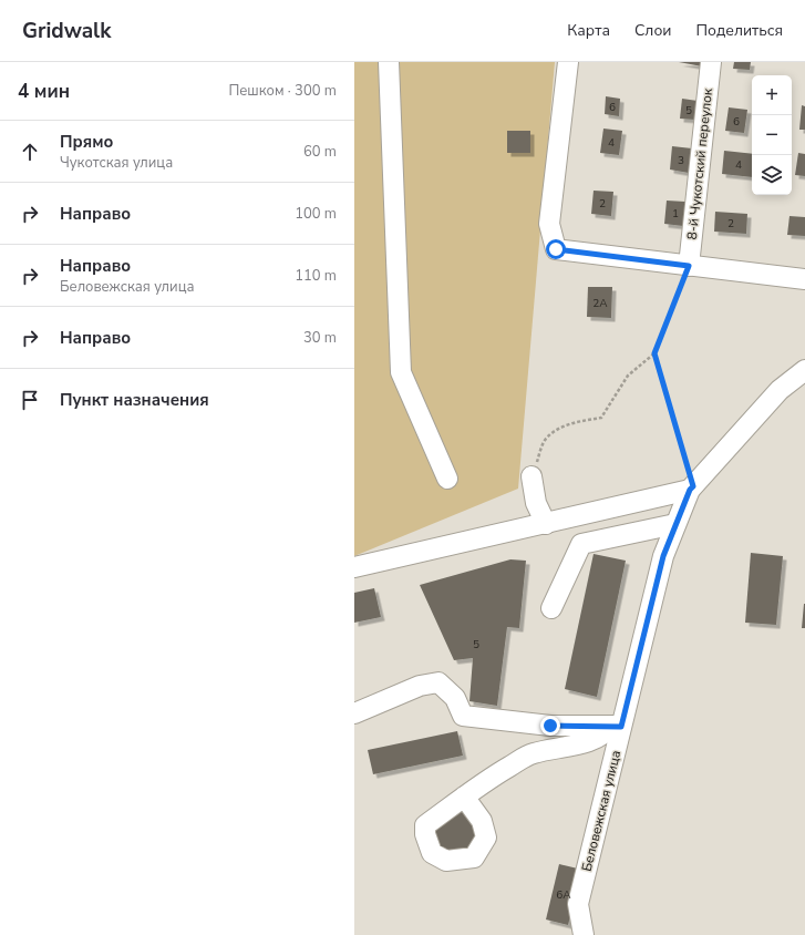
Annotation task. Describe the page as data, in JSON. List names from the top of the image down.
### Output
{
  "streets": {
    "street": ["8-й Чукотский переулок", "Беловежская улица"]
  },
  "house_numbers": [
    "6",
    "5",
    "6",
    "4",
    "3",
    "4",
    "2",
    "1",
    "2",
    "2А",
    "5",
    "6А"
  ],
  "page": {
    "header": "Gridwalk",
    "nav": ["Карта", "Слои", "Поделиться"],
    "heading": ["4 мин", "Пешком · 300 m"],
    "map_buttons": ["+", "−"],
    "list": [
      ["Прямо", "Чукотская улица", "60 m"],
      ["Направо", "100 m"],
      ["Направо", "Беловежская улица", "110 m"],
      ["Направо", "30 m"],
      "Пункт назначения"
    ]
  }
}
